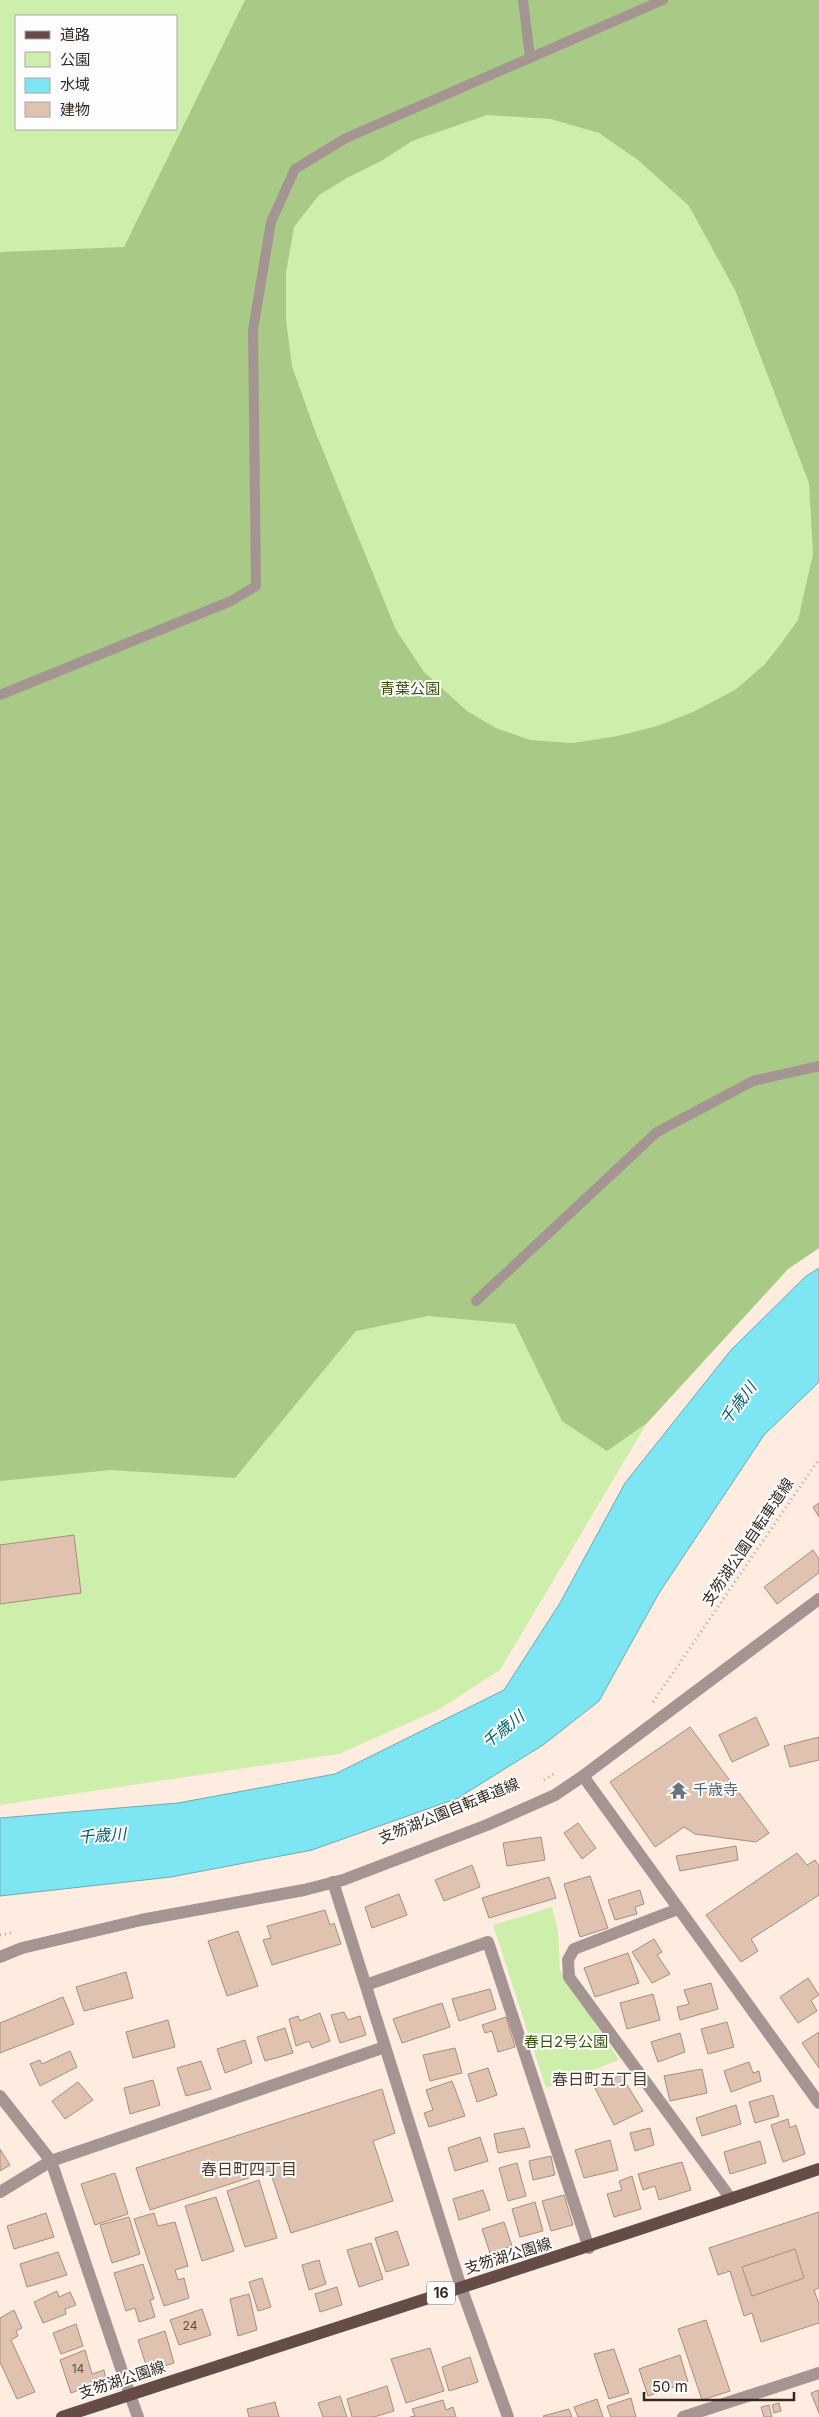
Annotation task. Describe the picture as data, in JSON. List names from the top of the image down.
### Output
{
  "streets": {
    "main road": ["支笏湖公園線", "16"],
    "path": ["支笏湖公園自転車道線"]
  },
  "districts": ["春日町五丁目", "春日町四丁目"],
  "water": ["千歳川"],
  "parks": ["青葉公園", "春日2号公園"],
  "places": {
    "temple": ["千歳寺"]
  },
  "house_numbers": ["24", "14"],
  "legend": [
    "道路",
    "公園",
    "水域",
    "建物"
  ],
  "scale_bar": "50 m"
}
